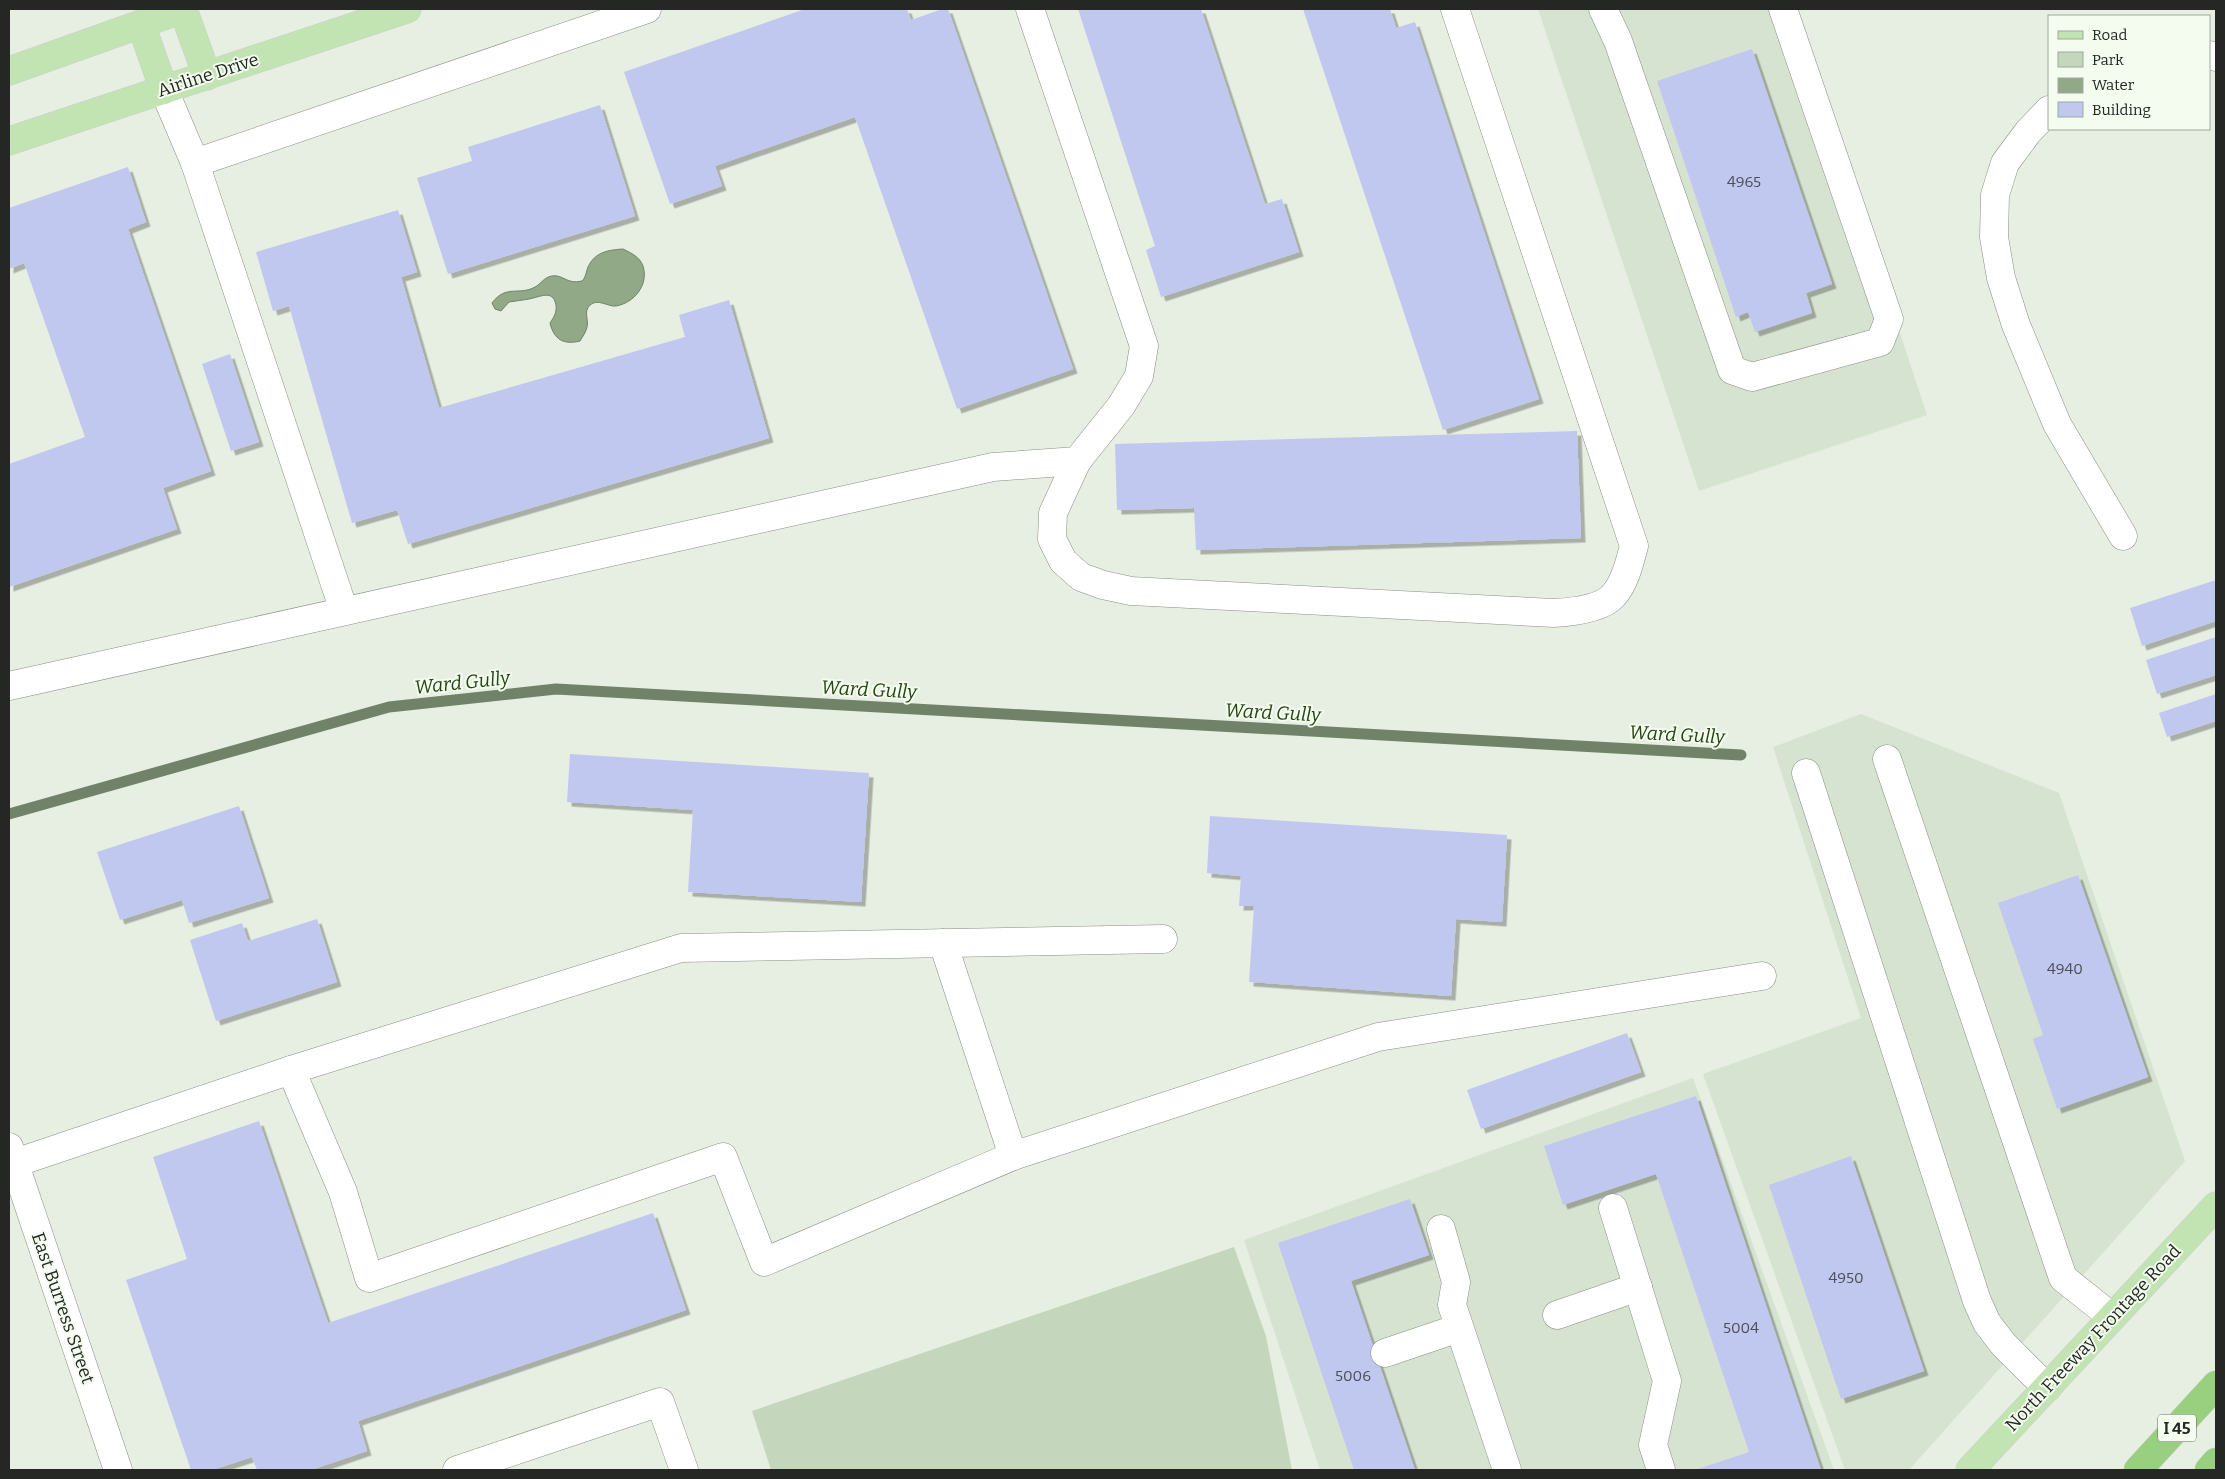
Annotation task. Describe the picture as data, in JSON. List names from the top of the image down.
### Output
{
  "streets": {
    "highway": ["I 45"],
    "main road": ["Airline Drive", "North Freeway Frontage Road"],
    "street": ["East Burress Street"]
  },
  "water": ["Ward Gully"],
  "house_numbers": [
    "4965",
    "4940",
    "4950",
    "5004",
    "5006"
  ],
  "legend": [
    "Road",
    "Park",
    "Water",
    "Building"
  ]
}
